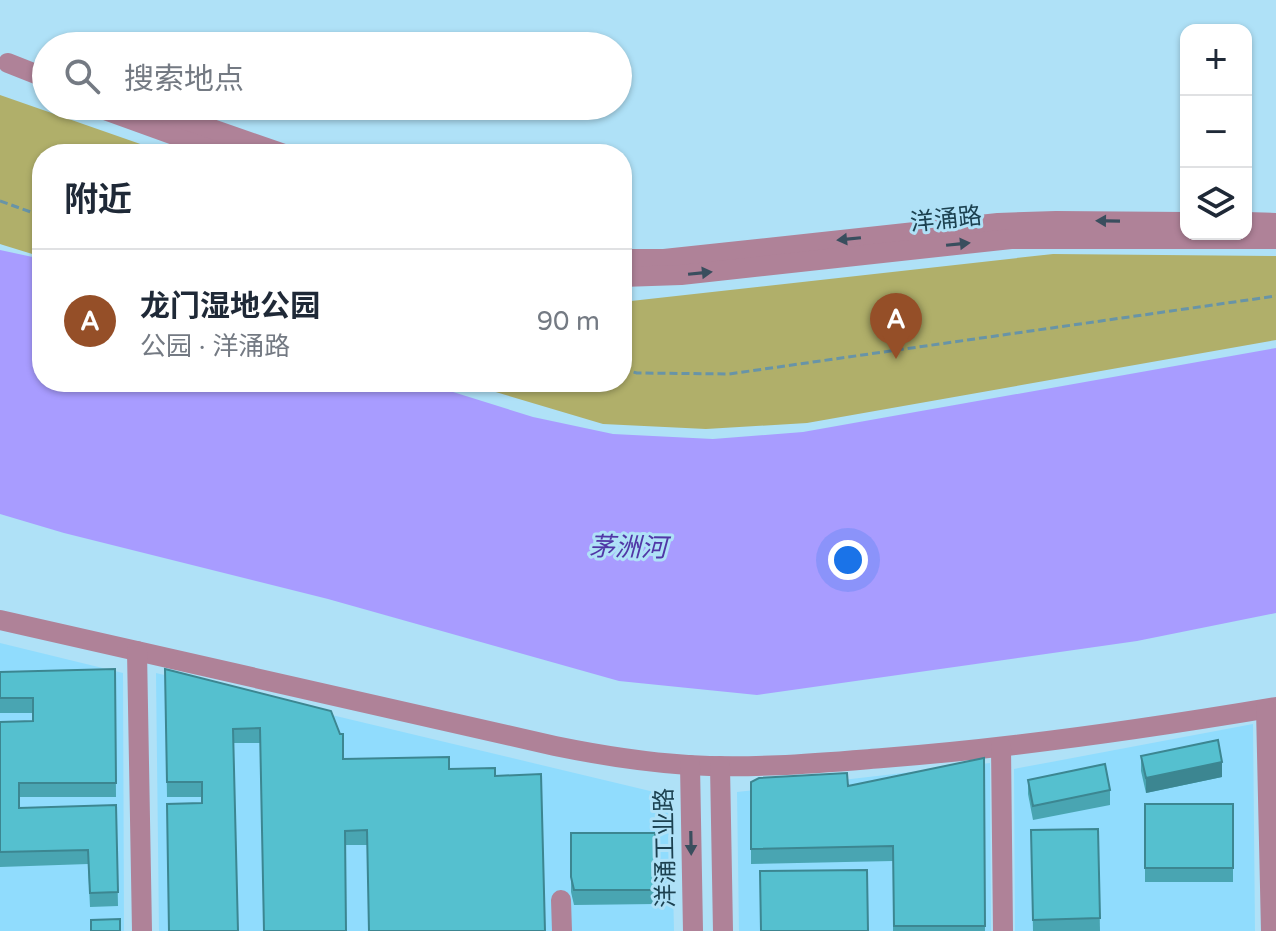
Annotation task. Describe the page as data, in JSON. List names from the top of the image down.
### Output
{
  "streets": {
    "street": ["洋涌路", "洋涌工业路"]
  },
  "water": ["茅洲河"],
  "page": {
    "map_buttons": ["+", "−"],
    "search": "搜索地点",
    "heading": "附近",
    "list": [
      {
        "mark": "A",
        "name": "龙门湿地公园",
        "note": "公园 · 洋涌路",
        "value": "90 m"
      }
    ],
    "pins": "A"
  }
}
